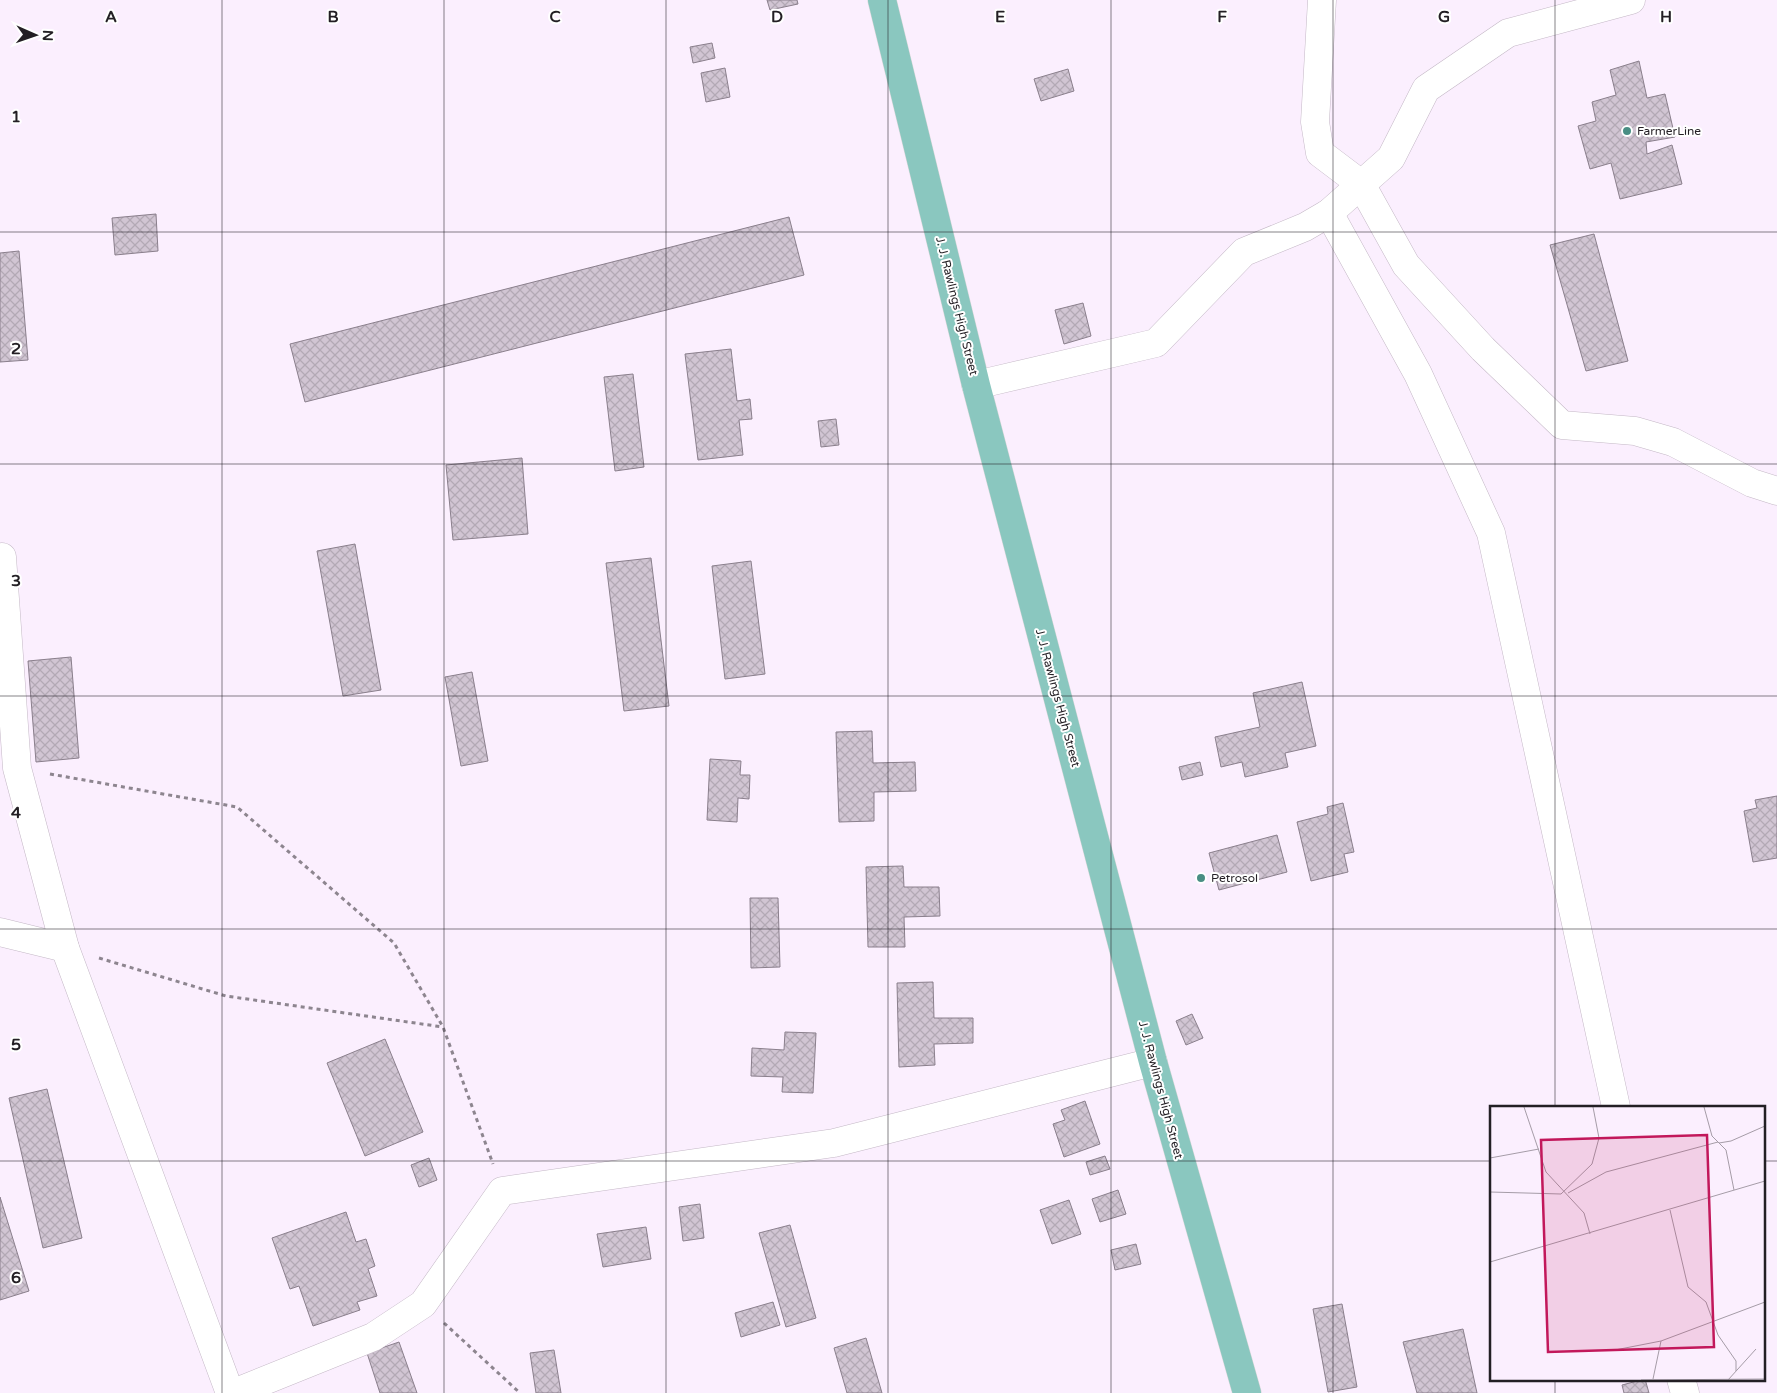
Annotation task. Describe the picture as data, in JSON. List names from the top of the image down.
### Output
{
  "streets": {
    "main road": ["J. J. Rawlings High Street"]
  },
  "places": ["FarmerLine", "Petrosol"],
  "north": "right",
  "grid": {
    "columns": [
      "A",
      "B",
      "C",
      "D",
      "E",
      "F",
      "G",
      "H"
    ],
    "rows": [
      "1",
      "2",
      "3",
      "4",
      "5",
      "6"
    ]
  }
}
